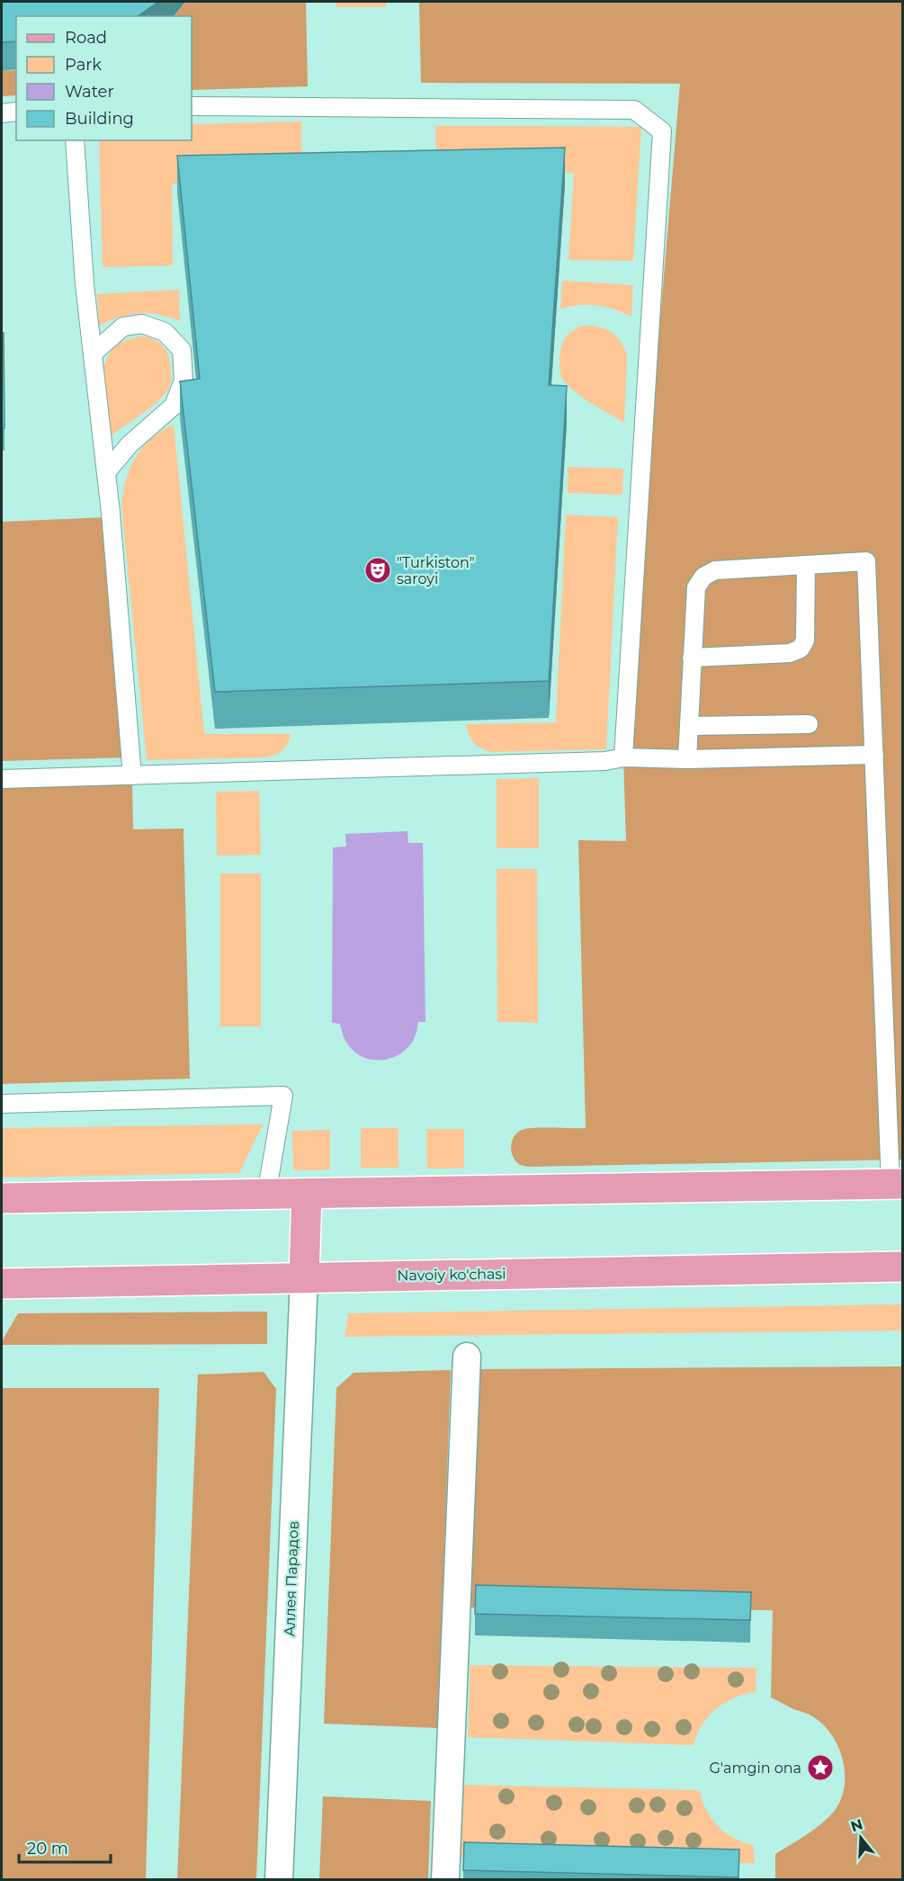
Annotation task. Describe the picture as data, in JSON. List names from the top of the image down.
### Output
{
  "streets": {
    "main road": ["Navoiy ko'chasi"],
    "street": ["Аллея Парадов"]
  },
  "crossings": [
    ["Navoiy ko'chasi", "Аллея Парадов"]
  ],
  "places": {
    "theatre": ["\"Turkiston\" saroyi"],
    "place": ["G'amgin ona"]
  },
  "legend": [
    "Road",
    "Park",
    "Water",
    "Building"
  ],
  "scale_bar": "20 m",
  "north": "top"
}
